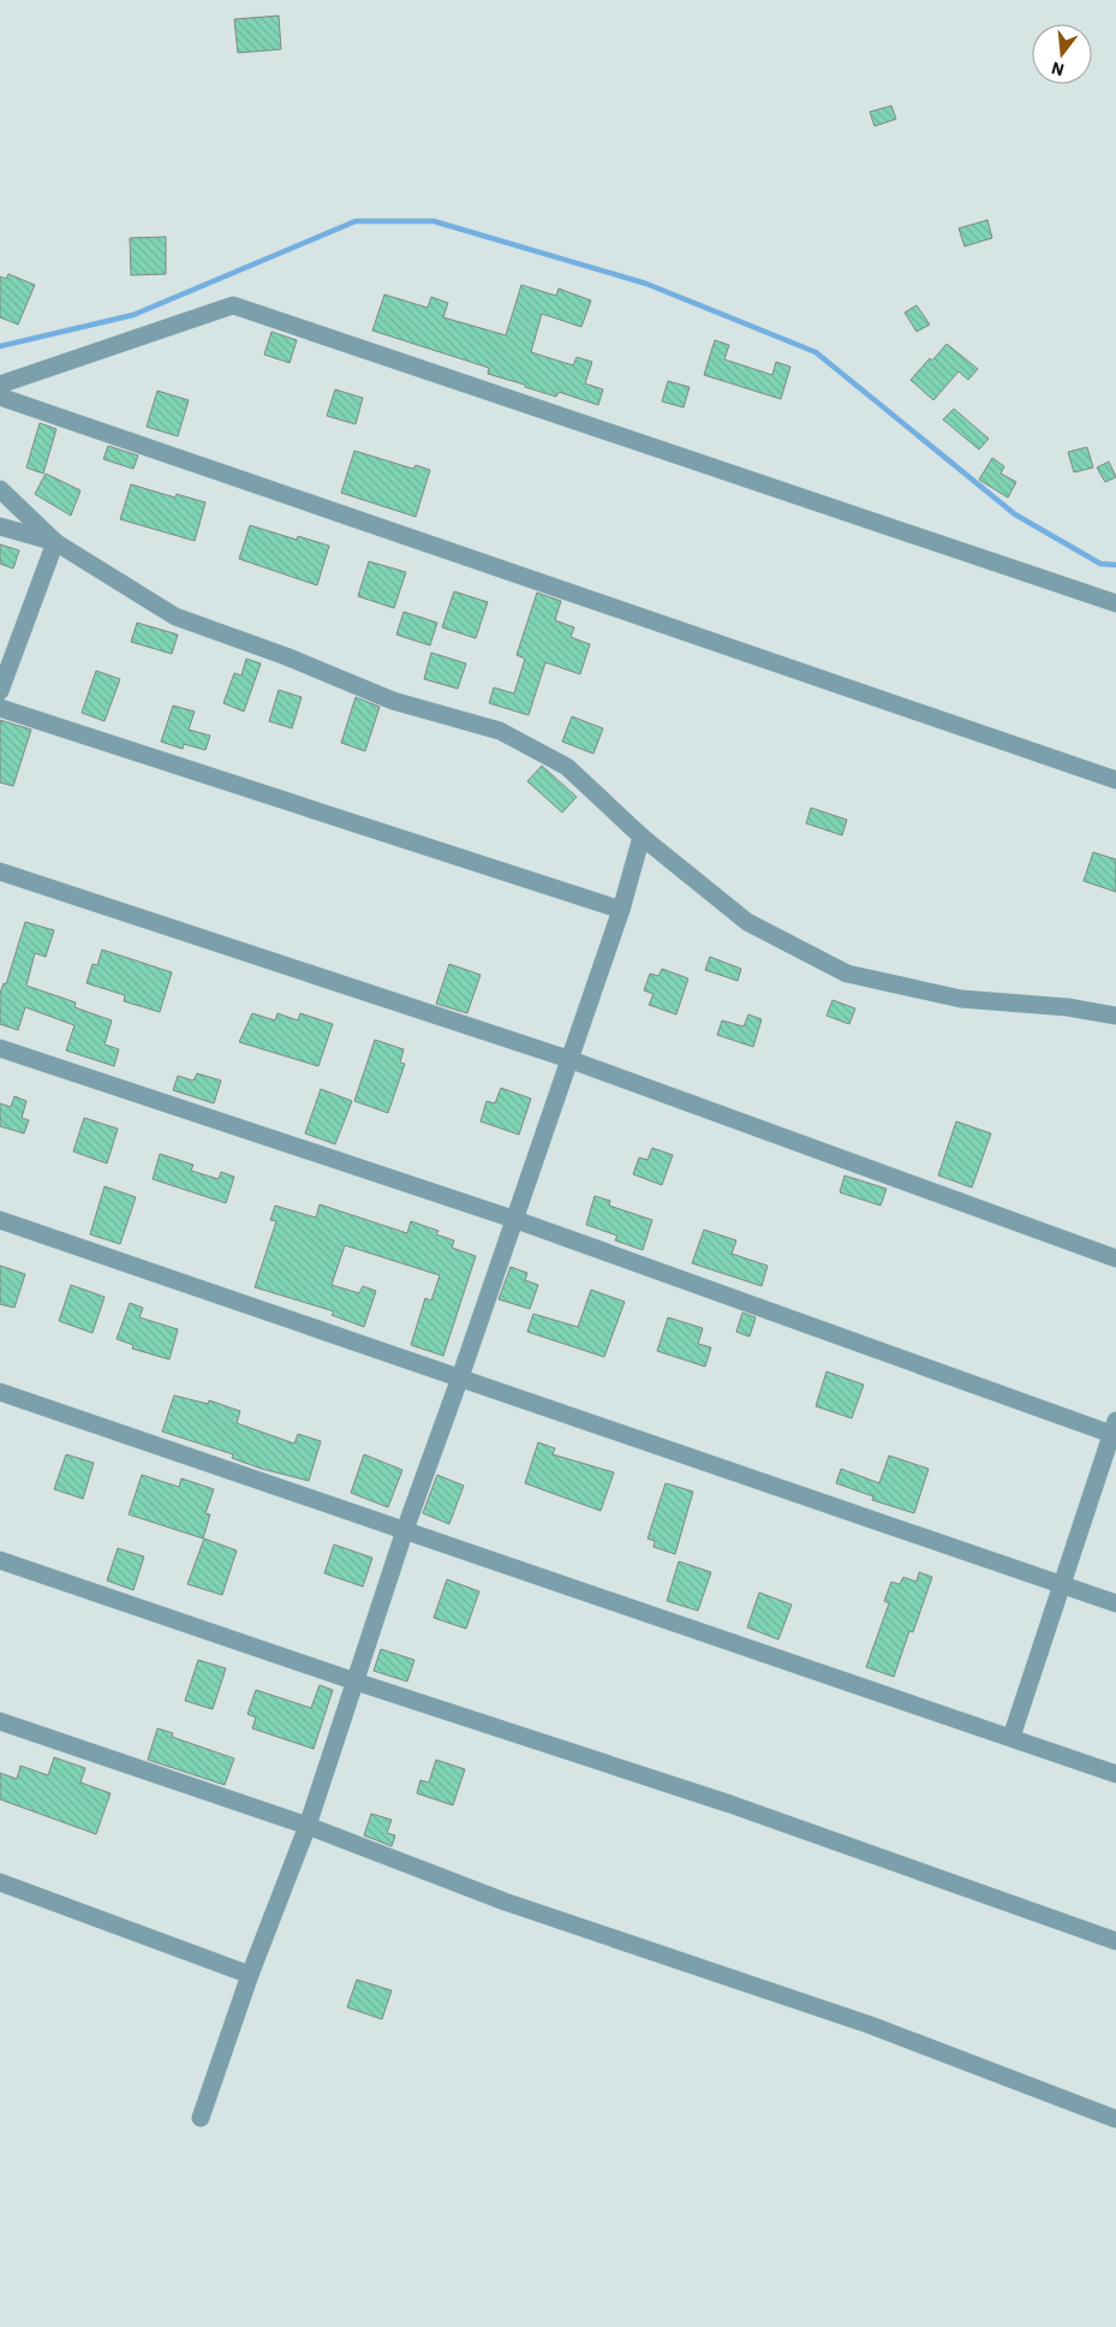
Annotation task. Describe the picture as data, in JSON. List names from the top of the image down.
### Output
{
  "north": "bottom"
}
